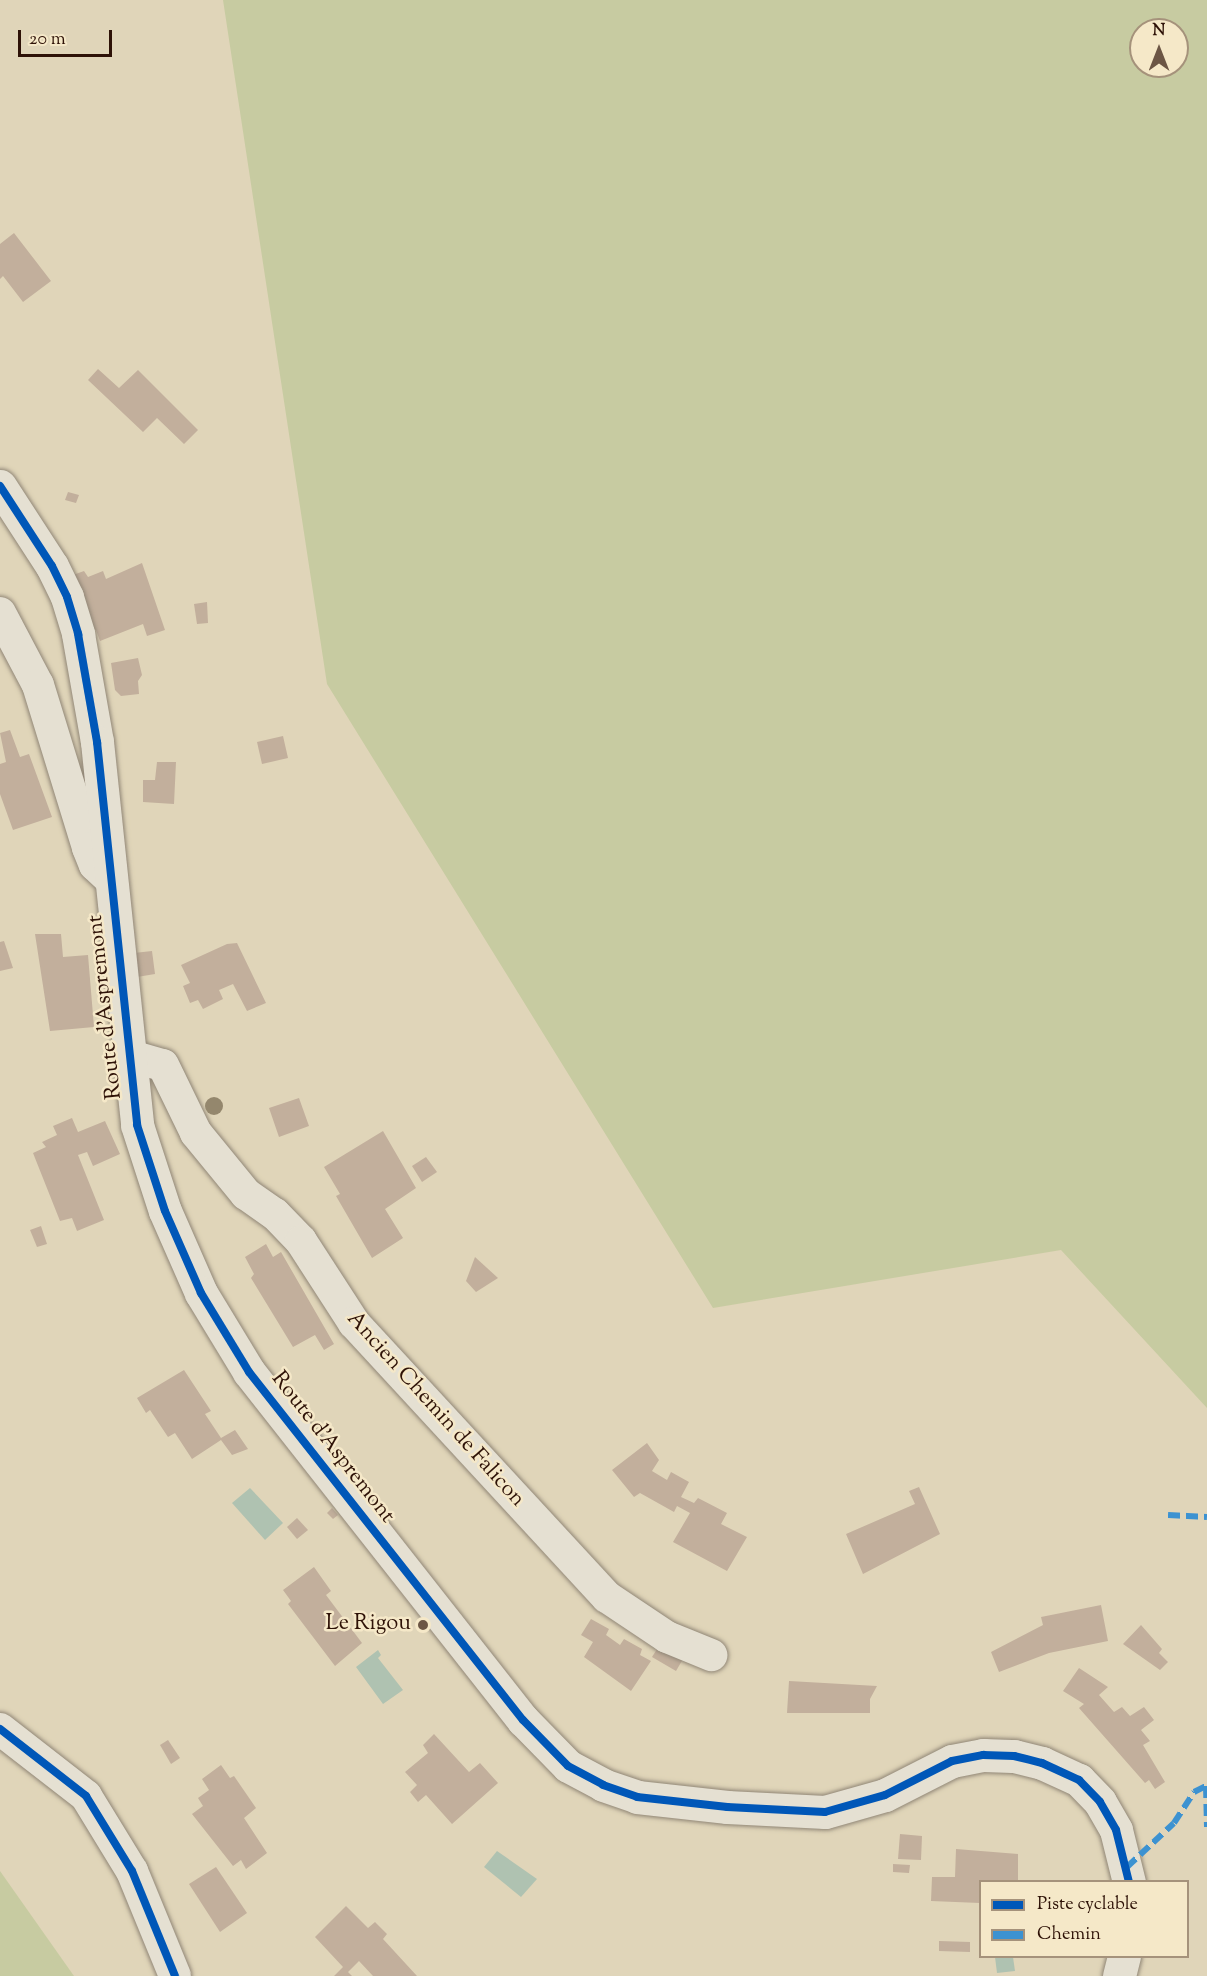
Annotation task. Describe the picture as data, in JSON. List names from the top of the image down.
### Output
{
  "streets": {
    "street": ["Route d'Aspremont", "Ancien Chemin de Falicon"]
  },
  "crossings": [
    ["Route d'Aspremont", "Ancien Chemin de Falicon"]
  ],
  "places": ["Le Rigou"],
  "legend": ["Piste cyclable", "Chemin"],
  "scale_bar": "20 m",
  "north": "top"
}
